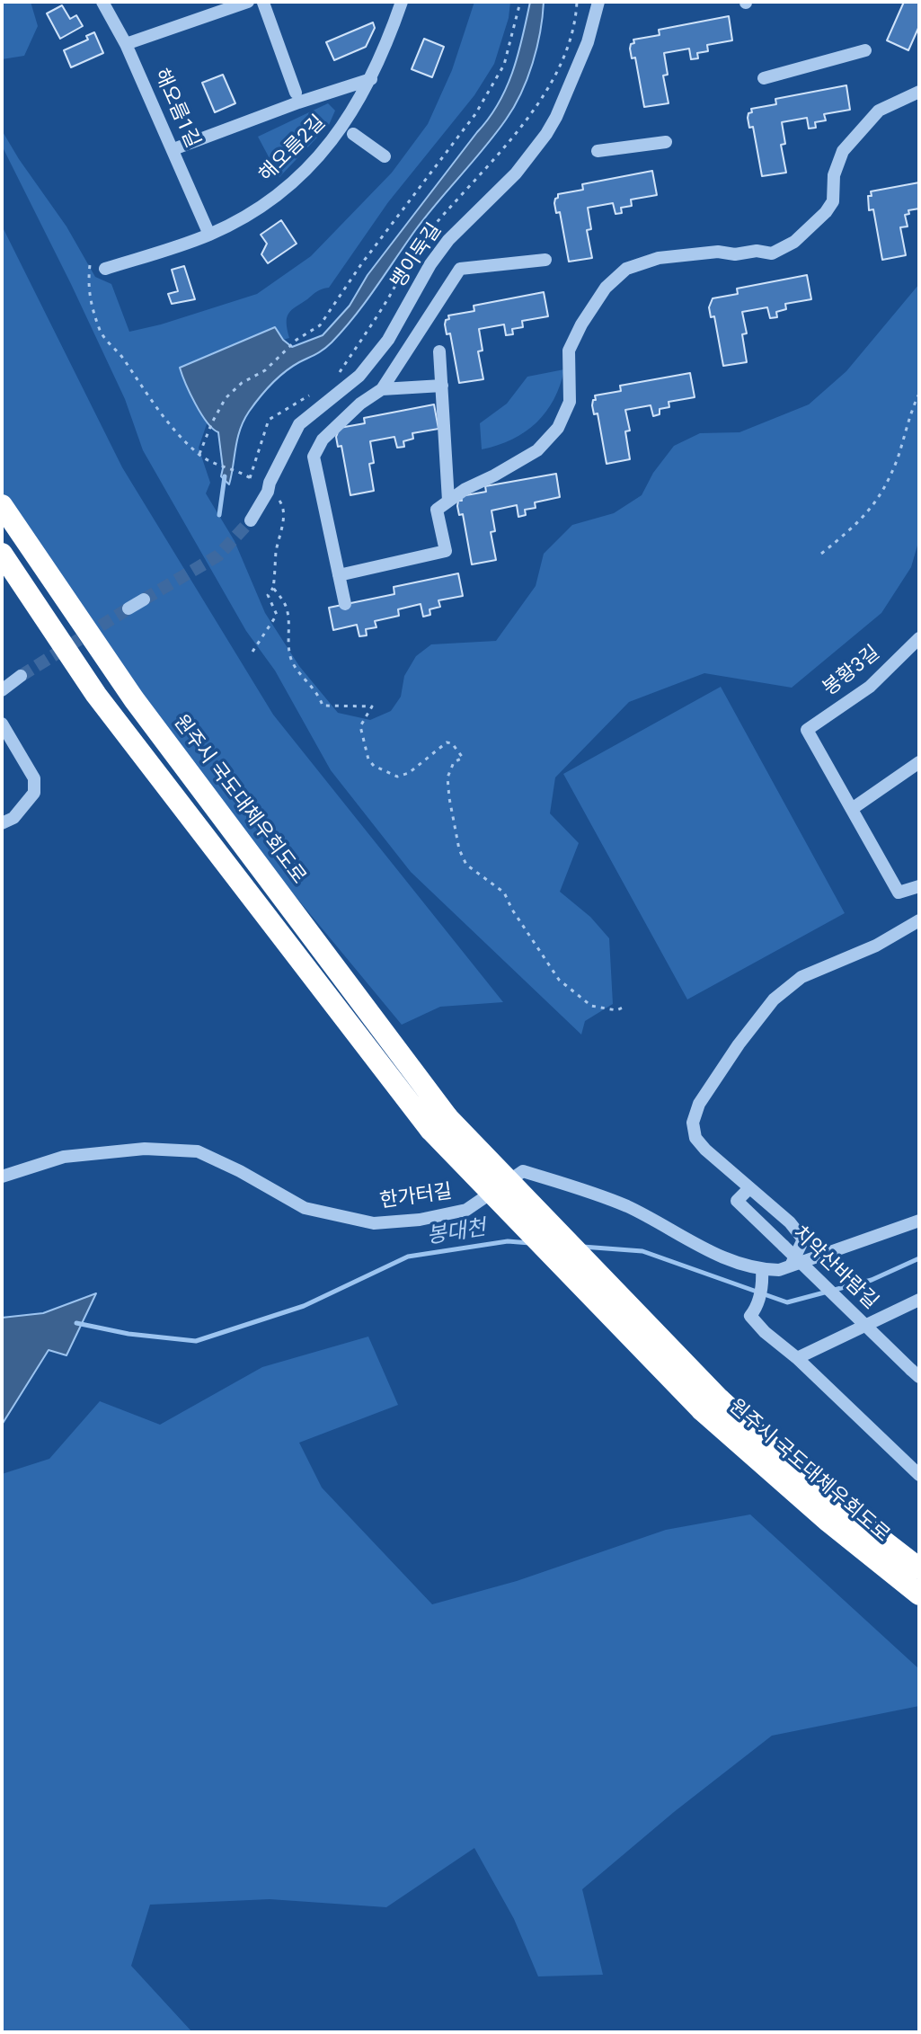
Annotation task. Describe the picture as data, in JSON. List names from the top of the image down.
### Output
{
  "streets": {
    "highway": ["원주시 국도대체우회도로"],
    "street": [
      "해오름1길",
      "해오름2길",
      "뱅이둑길",
      "봉황3길",
      "한가터길",
      "치악산바람길"
    ]
  },
  "crossings": [
    ["해오름1길", "해오름2길"]
  ],
  "water": ["봉대천"]
}
